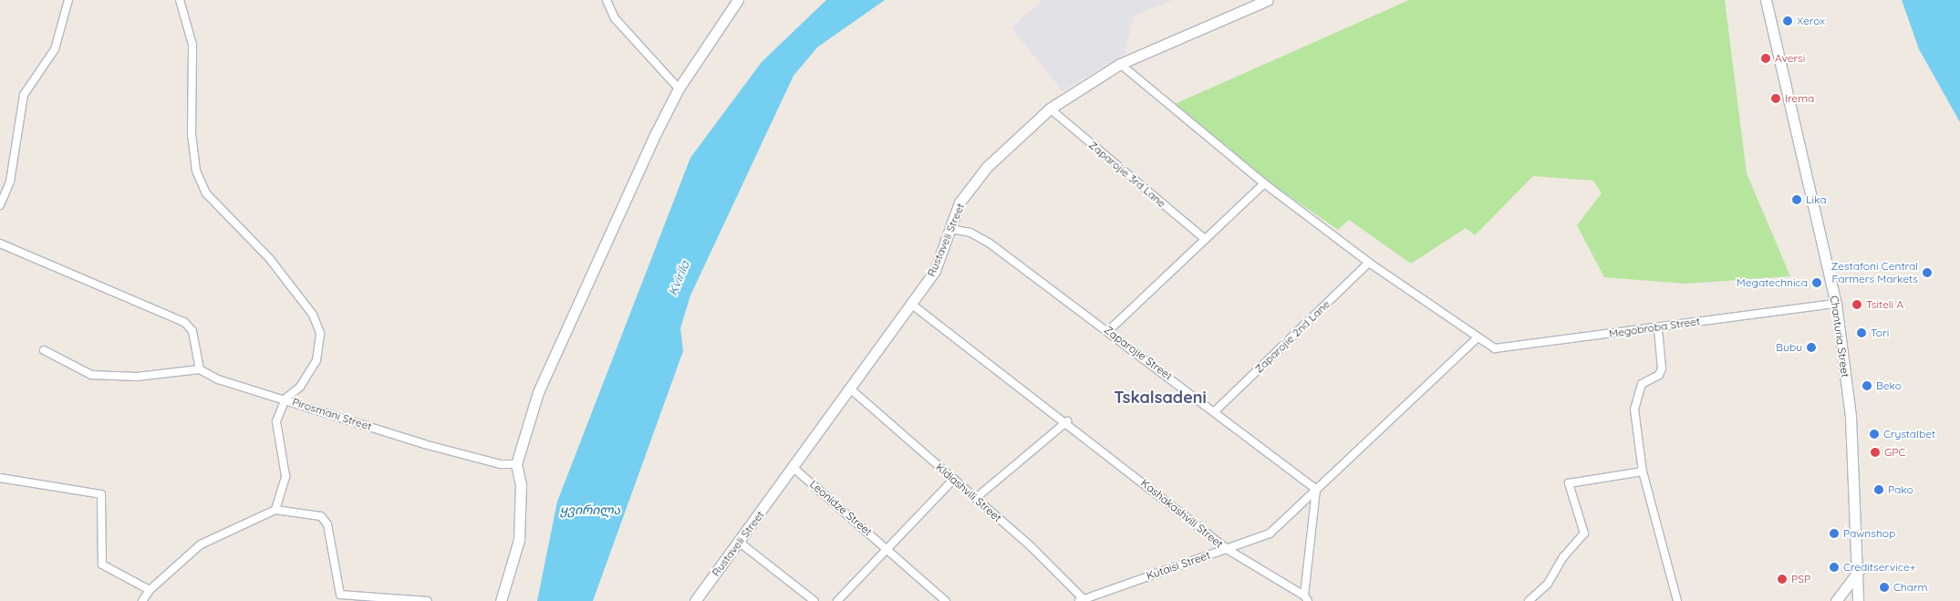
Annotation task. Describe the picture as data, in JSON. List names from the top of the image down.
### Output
{
  "streets": {
    "street": [
      "Zaparojie 3rd Lane",
      "Rustaveli Street",
      "Megobroba Street",
      "Zaparojie 2nd Lane",
      "Chanturia Street",
      "Zaparojie Street",
      "Pirosmani Street",
      "Kldiashvili Street",
      "Leonidze Street",
      "Kashakashvili Street",
      "Kutaisi Street"
    ]
  },
  "crossings": [
    ["Zaparojie 3rd Lane", "Rustaveli Street"],
    ["Rustaveli Street", "Zaparojie Street"],
    ["Rustaveli Street", "Kldiashvili Street"],
    ["Rustaveli Street", "Leonidze Street"],
    ["Rustaveli Street", "Kashakashvili Street"],
    ["Megobroba Street", "Chanturia Street"],
    ["Megobroba Street", "Kutaisi Street"],
    ["Zaparojie 2nd Lane", "Zaparojie Street"],
    ["Zaparojie Street", "Kutaisi Street"],
    ["Kldiashvili Street", "Kutaisi Street"],
    ["Kashakashvili Street", "Kutaisi Street"]
  ],
  "districts": ["Tskalsadeni"],
  "water": ["Kvirila", "ყვირილა"],
  "places": [
    "Xerox",
    "Aversi",
    "Irema",
    "Lika",
    "Zestafoni Central Farmers Markets",
    "Megatechnica",
    "Tsiteli A",
    "Tori",
    "Bubu",
    "Beko",
    "Crystalbet",
    "GPC",
    "Pako",
    "Pawnshop",
    "Creditservice+",
    "PSP",
    "Charm"
  ]
}
